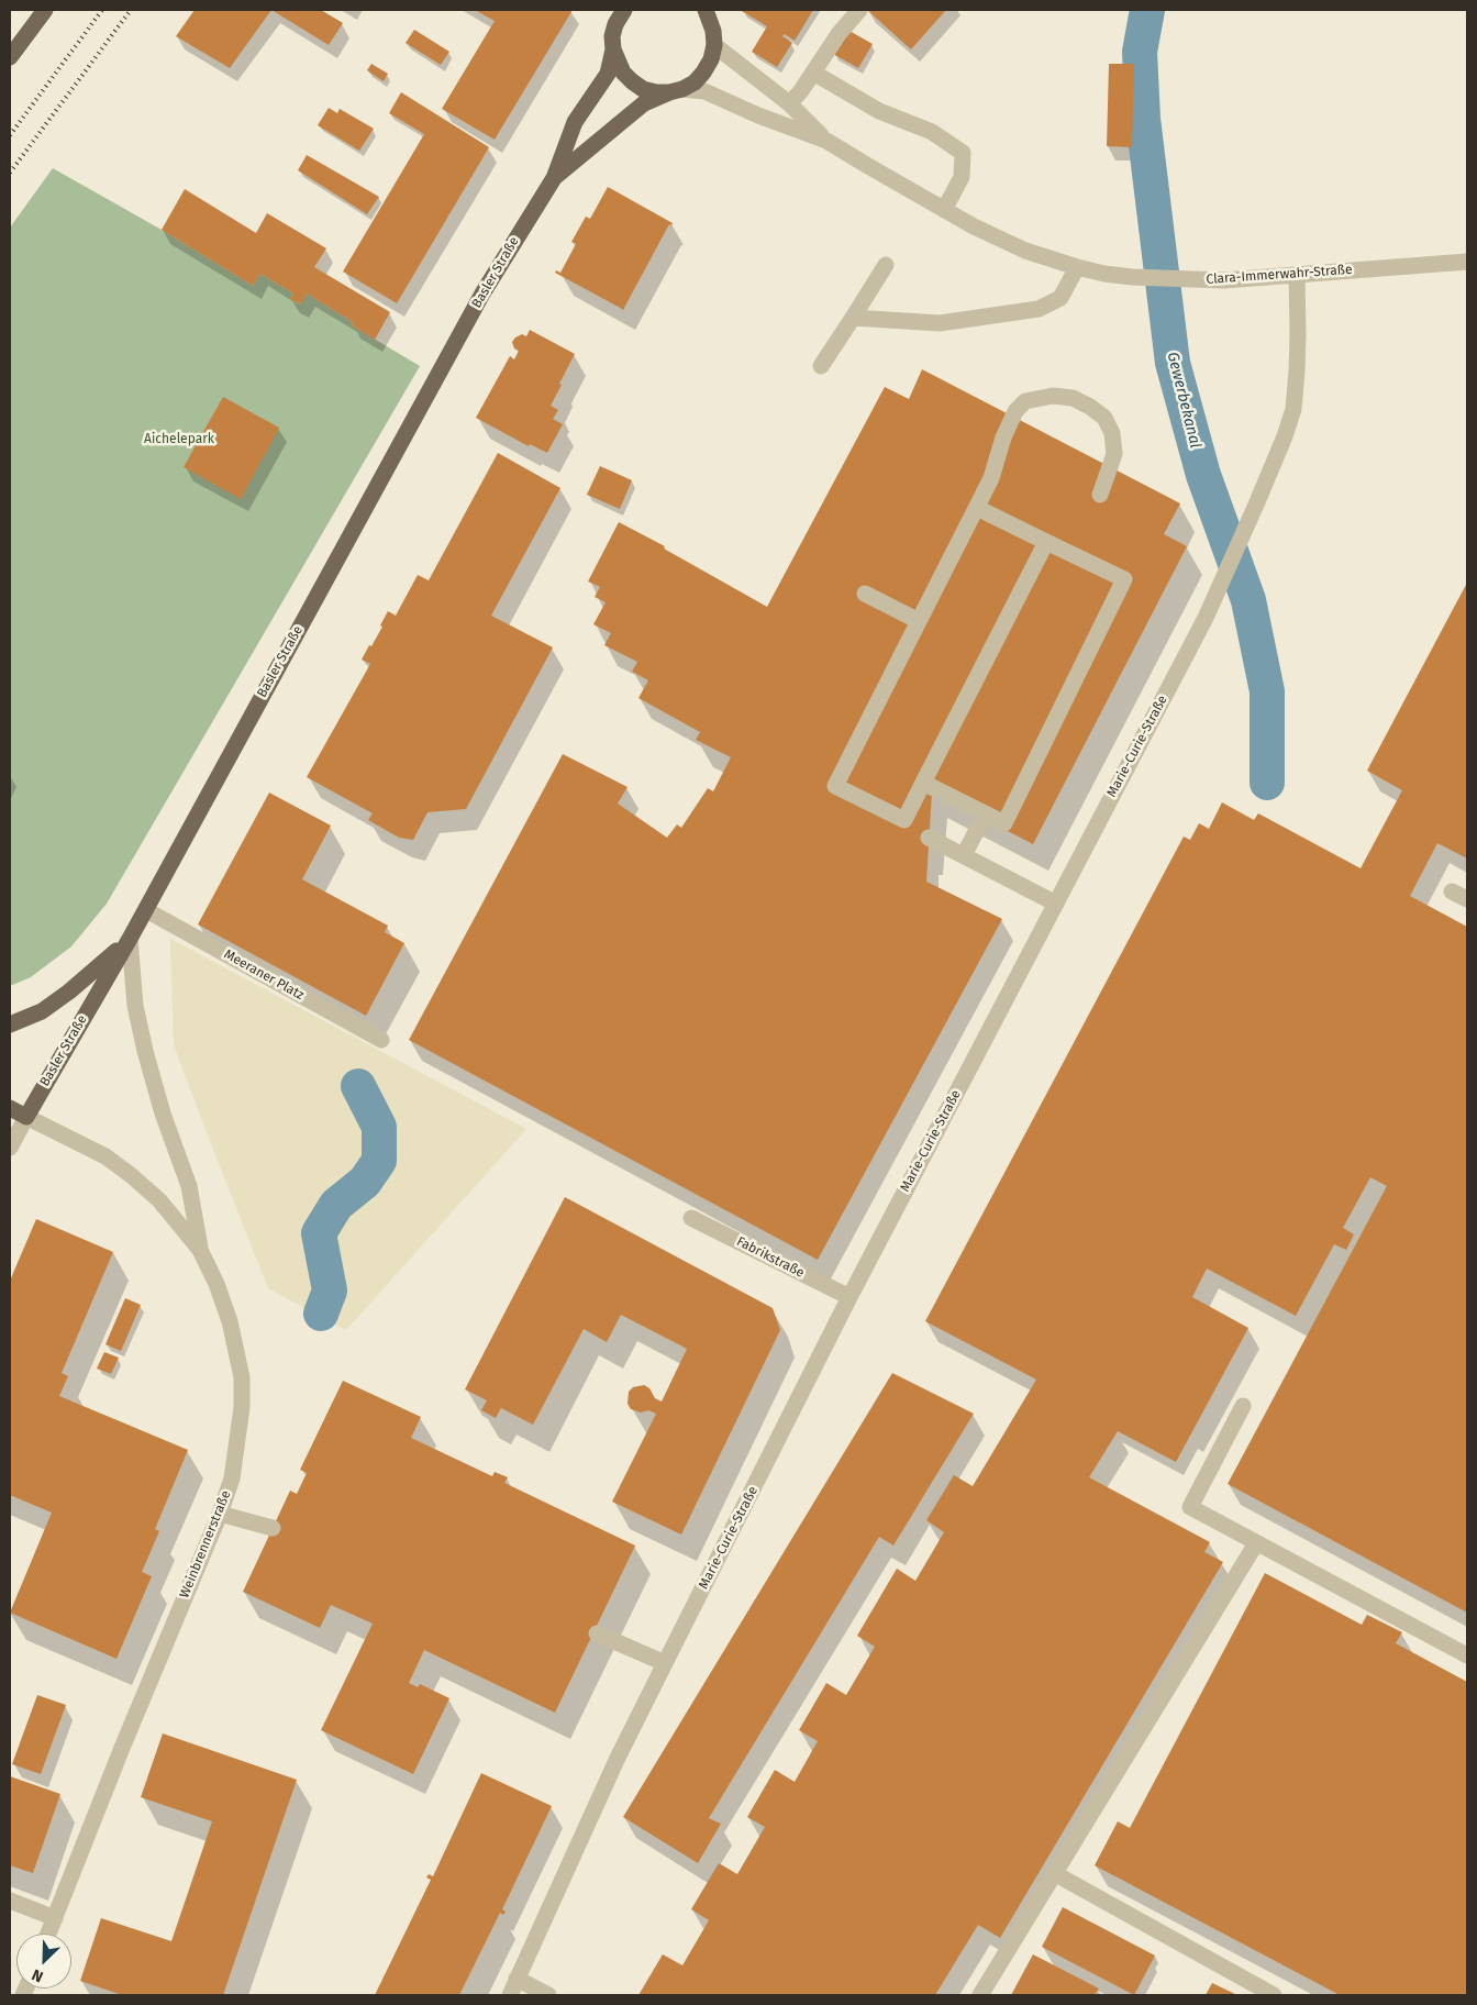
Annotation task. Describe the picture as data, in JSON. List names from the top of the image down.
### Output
{
  "streets": {
    "main road": ["Basler Straße"],
    "street": [
      "Clara-Immerwahr-Straße",
      "Marie-Curie-Straße",
      "Meeraner Platz",
      "Fabrikstraße",
      "Weinbrennerstraße"
    ]
  },
  "crossings": [
    ["Basler Straße", "Clara-Immerwahr-Straße"],
    ["Basler Straße", "Meeraner Platz"],
    ["Basler Straße", "Weinbrennerstraße"],
    ["Clara-Immerwahr-Straße", "Marie-Curie-Straße"],
    ["Marie-Curie-Straße", "Fabrikstraße"]
  ],
  "water": ["Gewerbekanal"],
  "parks": ["Aichelepark"],
  "north": "bottom left"
}
